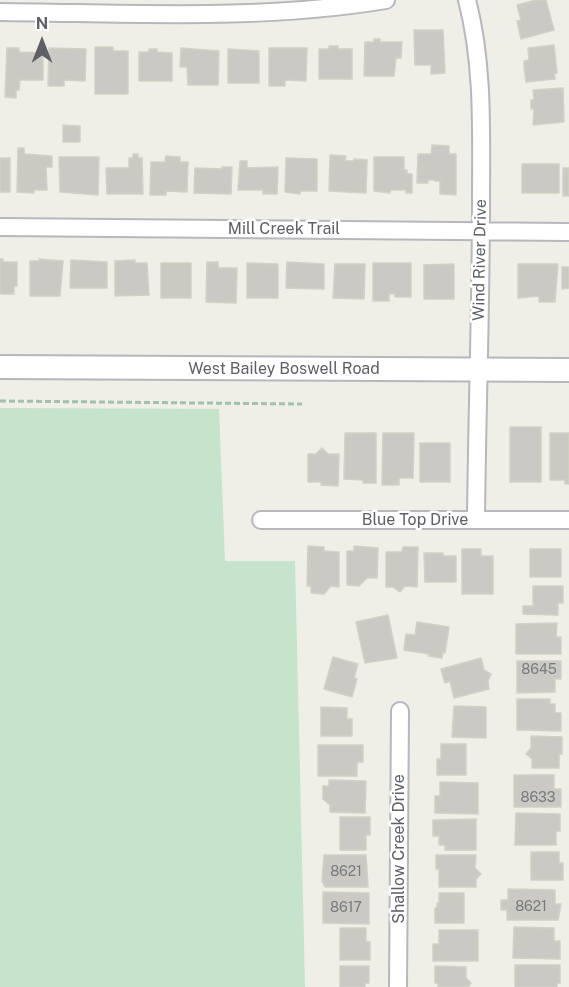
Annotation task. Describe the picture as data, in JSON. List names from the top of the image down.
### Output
{
  "streets": {
    "main road": ["West Bailey Boswell Road"],
    "street": [
      "Mill Creek Trail",
      "Wind River Drive",
      "Blue Top Drive",
      "Shallow Creek Drive"
    ]
  },
  "crossings": [
    ["Mill Creek Trail", "Wind River Drive"],
    ["Wind River Drive", "West Bailey Boswell Road"],
    ["Wind River Drive", "Blue Top Drive"]
  ],
  "house_numbers": [
    "8645",
    "8633",
    "8621",
    "8621",
    "8617"
  ],
  "north": "top"
}
